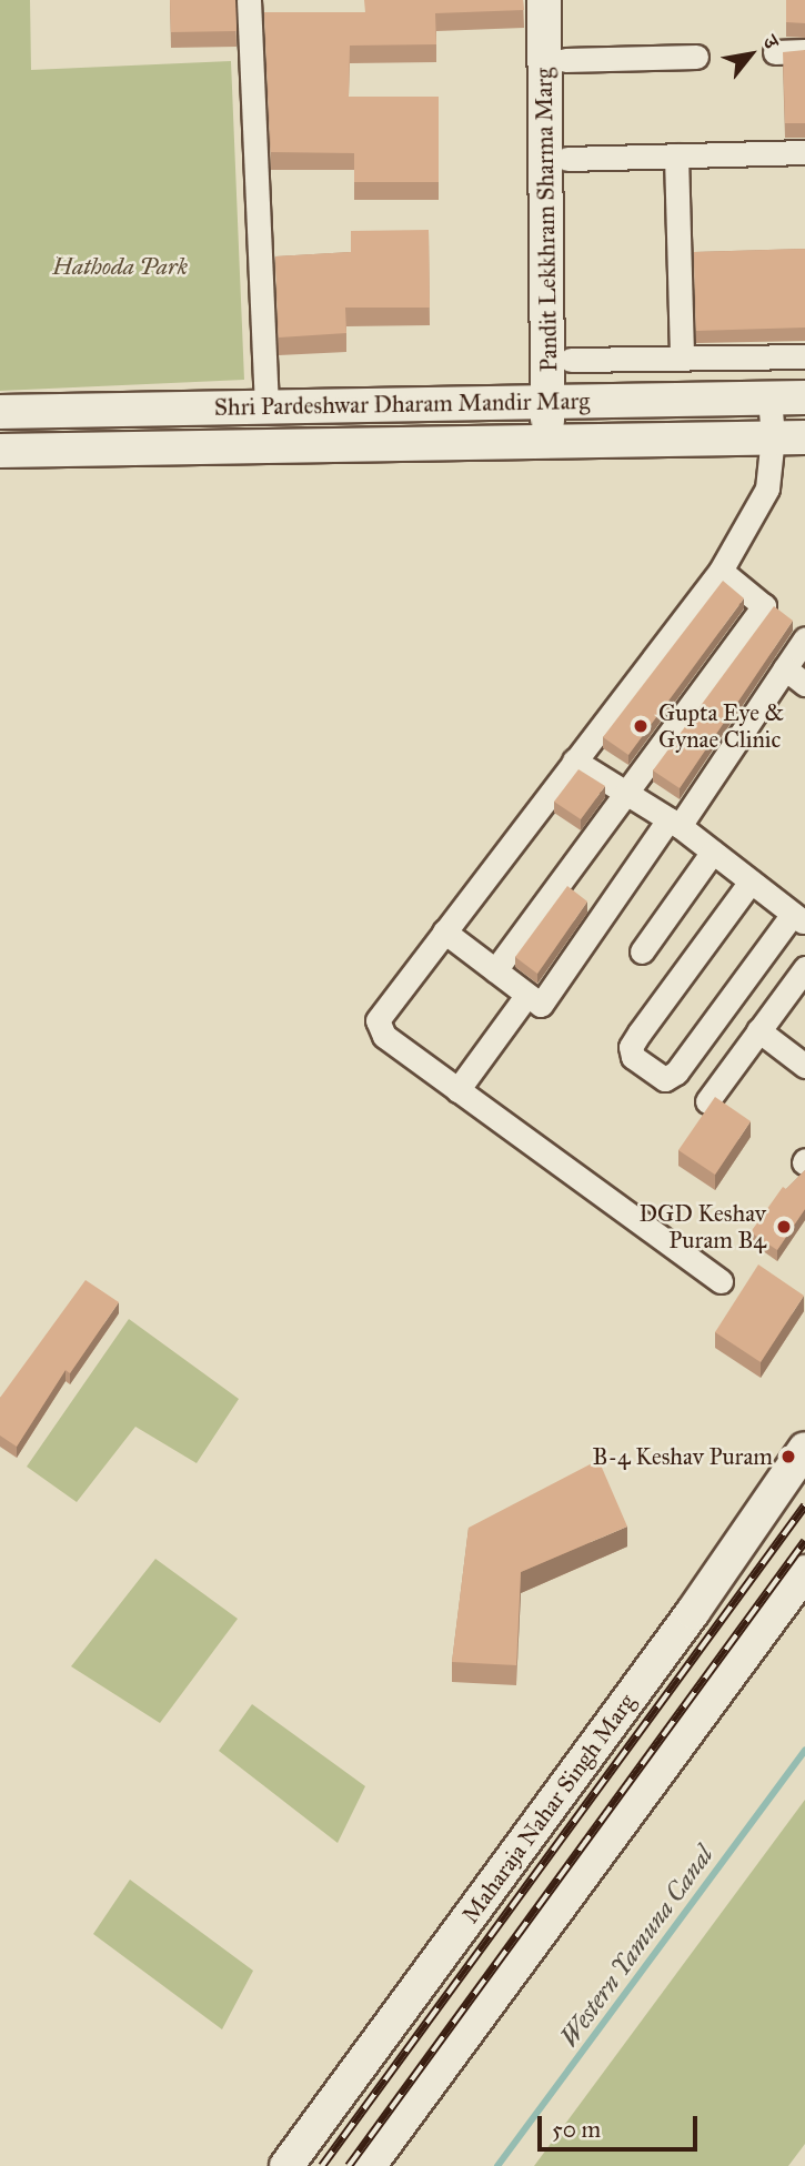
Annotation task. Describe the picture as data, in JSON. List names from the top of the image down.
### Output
{
  "streets": {
    "main road": ["Pandit Lekkhram Sharma Marg", "Shri Pardeshwar Dharam Mandir Marg", "Maharaja Nahar Singh Marg"]
  },
  "crossings": [
    ["Pandit Lekkhram Sharma Marg", "Shri Pardeshwar Dharam Mandir Marg"]
  ],
  "water": ["Western Yamuna Canal"],
  "parks": ["Hathoda Park"],
  "places": ["Gupta Eye & Gynae Clinic", "DGD Keshav Puram B4", "B-4 Keshav Puram"],
  "scale_bar": "50 m",
  "north": "top right"
}
